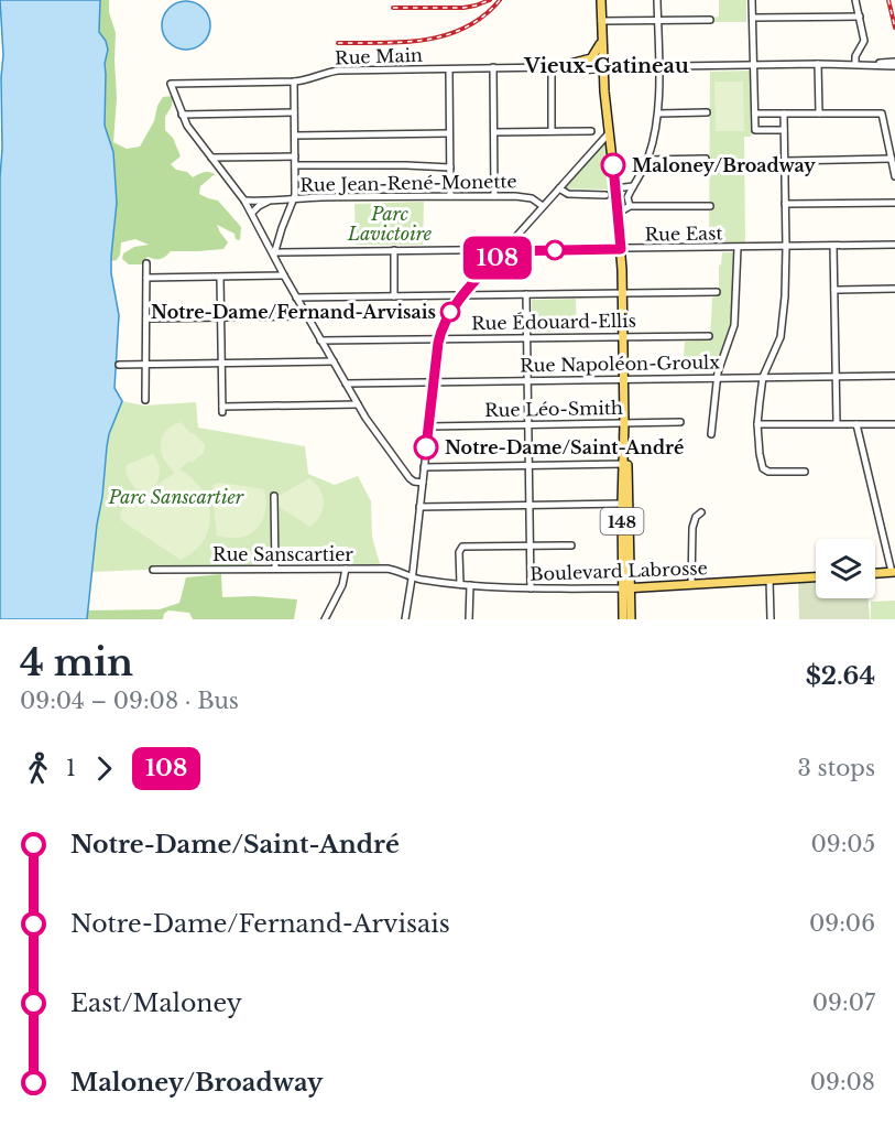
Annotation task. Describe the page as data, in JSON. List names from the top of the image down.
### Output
{
  "streets": {
    "main road": ["148", "Boulevard Labrosse"],
    "street": [
      "Rue Main",
      "Rue Jean-René-Monette",
      "Rue East",
      "Rue Édouard-Ellis",
      "Rue Napoléon-Groulx",
      "Rue Léo-Smith",
      "Rue Sanscartier"
    ]
  },
  "crossings": [
    ["Rue Main", "148"],
    ["Rue East", "148"],
    ["Rue Édouard-Ellis", "148"],
    ["Rue Napoléon-Groulx", "148"],
    ["Rue Léo-Smith", "148"],
    ["148", "Boulevard Labrosse"],
    ["Rue Sanscartier", "Boulevard Labrosse"]
  ],
  "districts": ["Vieux-Gatineau"],
  "parks": ["Parc Lavictoire", "Parc Sanscartier"],
  "places": ["Maloney/Broadway", "Notre-Dame/Fernand-Arvisais", "Notre-Dame/Saint-André"],
  "lines": ["bus line 108"],
  "page": {
    "on_map": "108",
    "heading": ["4 min", "09:04 – 09:08 · Bus", "$2.64"],
    "legs": ["1", "108", "3 stops"],
    "list": [
      {
        "name": "Notre-Dame/Saint-André",
        "value": "09:05"
      },
      {
        "name": "Notre-Dame/Fernand-Arvisais",
        "value": "09:06"
      },
      {
        "name": "East/Maloney",
        "value": "09:07"
      },
      {
        "name": "Maloney/Broadway",
        "value": "09:08"
      }
    ]
  }
}
